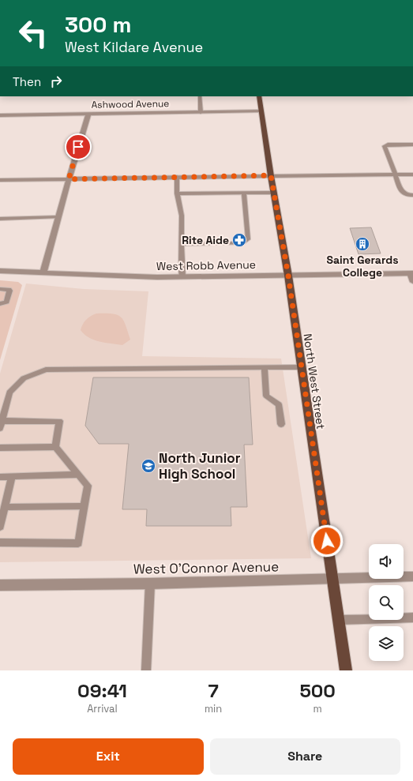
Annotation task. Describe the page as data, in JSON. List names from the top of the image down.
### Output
{
  "streets": {
    "main road": ["North West Street"],
    "street": ["Ashwood Avenue", "West Robb Avenue", "West O'Connor Avenue"]
  },
  "crossings": [
    ["Ashwood Avenue", "North West Street"],
    ["West Robb Avenue", "North West Street"],
    ["North West Street", "West O'Connor Avenue"]
  ],
  "places": {
    "pharmacy": ["Rite Aide"],
    "building": ["Saint Gerards College"],
    "school or university": ["North Junior High School"]
  },
  "page": {
    "turn": ["300 m", "West Kildare Avenue"],
    "then": "Then",
    "eta": [
      "09:41",
      "Arrival",
      "7",
      "min",
      "500",
      "m"
    ],
    "buttons": ["Exit", "Share"]
  }
}
